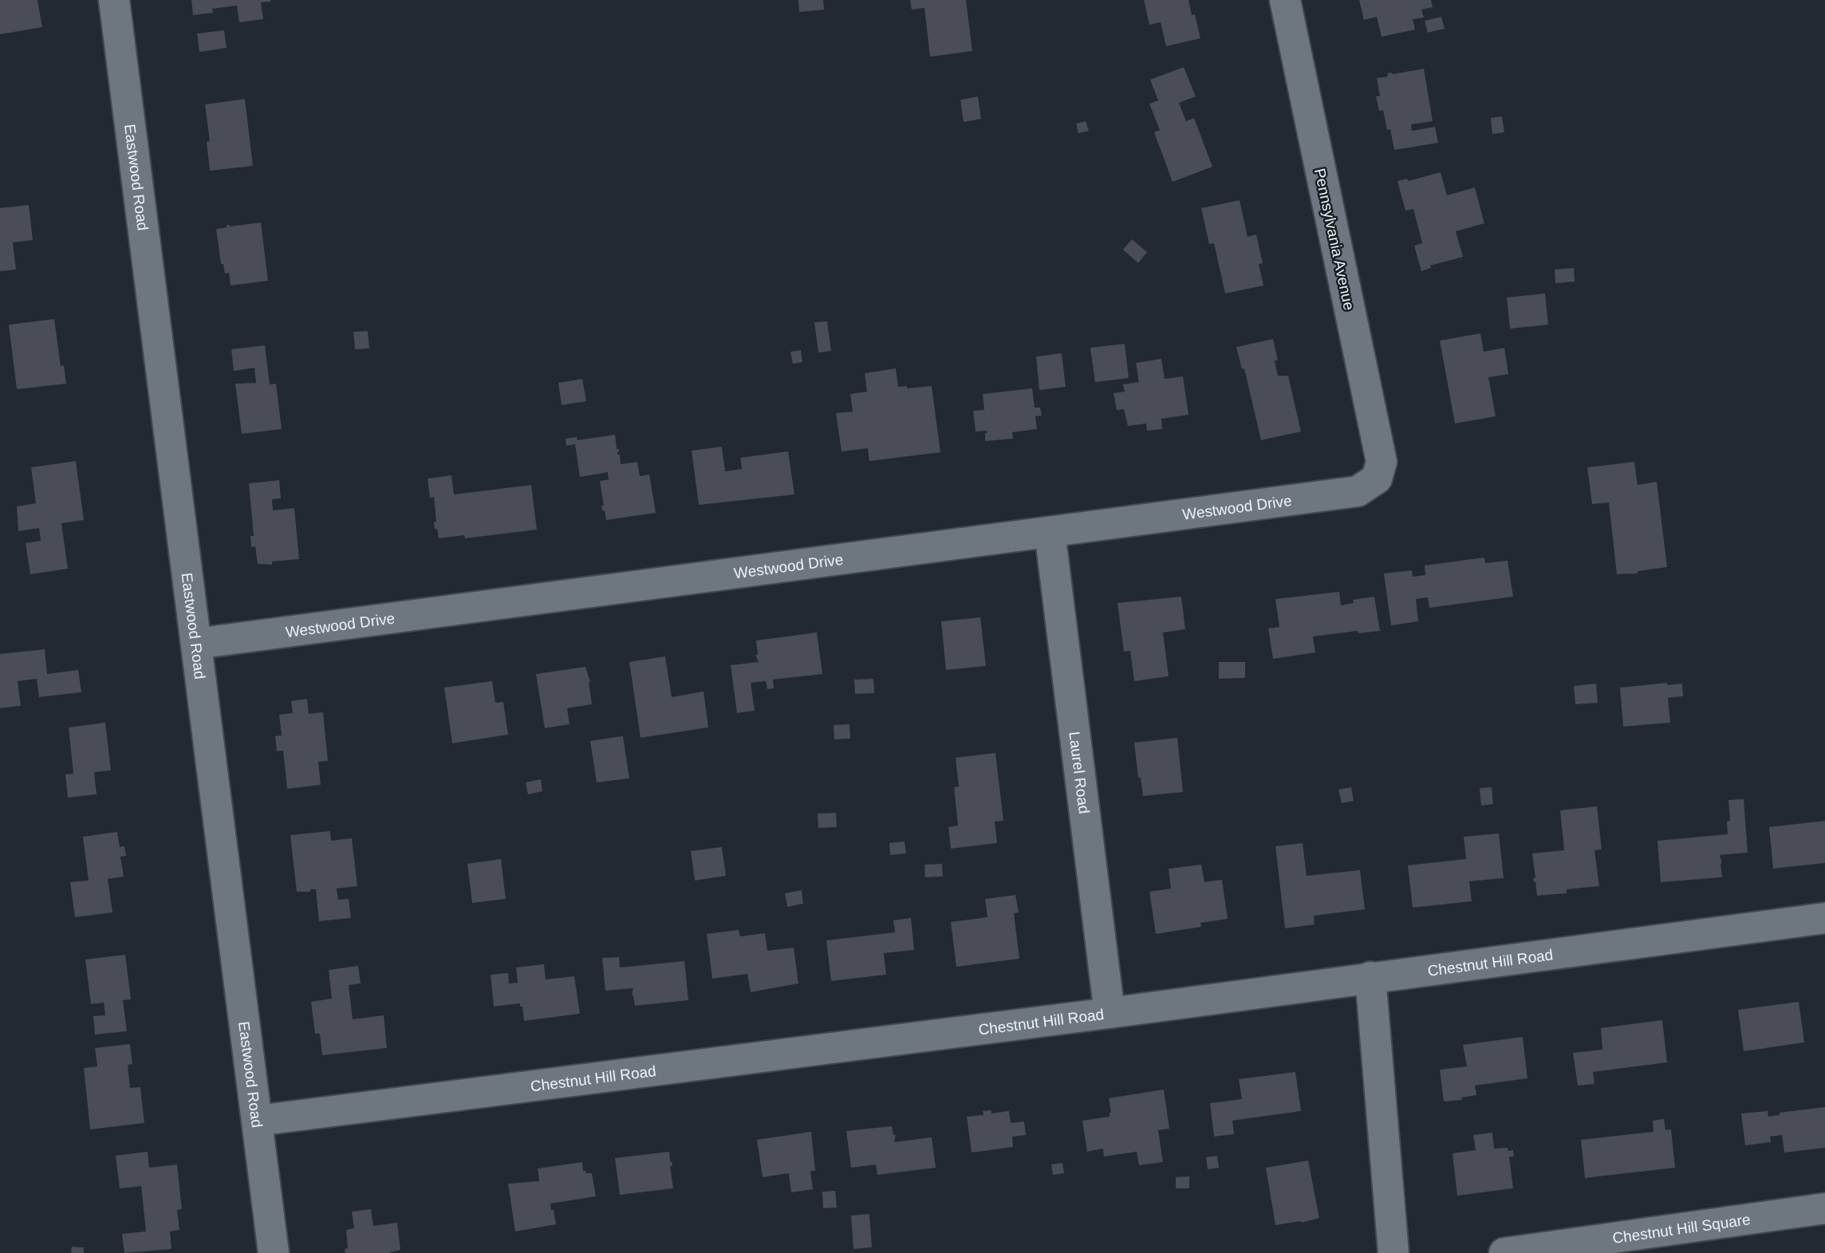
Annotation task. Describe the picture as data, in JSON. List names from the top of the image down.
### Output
{
  "streets": {
    "street": [
      "Eastwood Road",
      "Pennsylvania Avenue",
      "Westwood Drive",
      "Laurel Road",
      "Chestnut Hill Road",
      "Chestnut Hill Square"
    ]
  },
  "crossings": [
    ["Eastwood Road", "Westwood Drive"],
    ["Eastwood Road", "Chestnut Hill Road"],
    ["Pennsylvania Avenue", "Westwood Drive"],
    ["Westwood Drive", "Laurel Road"],
    ["Laurel Road", "Chestnut Hill Road"]
  ]
}
